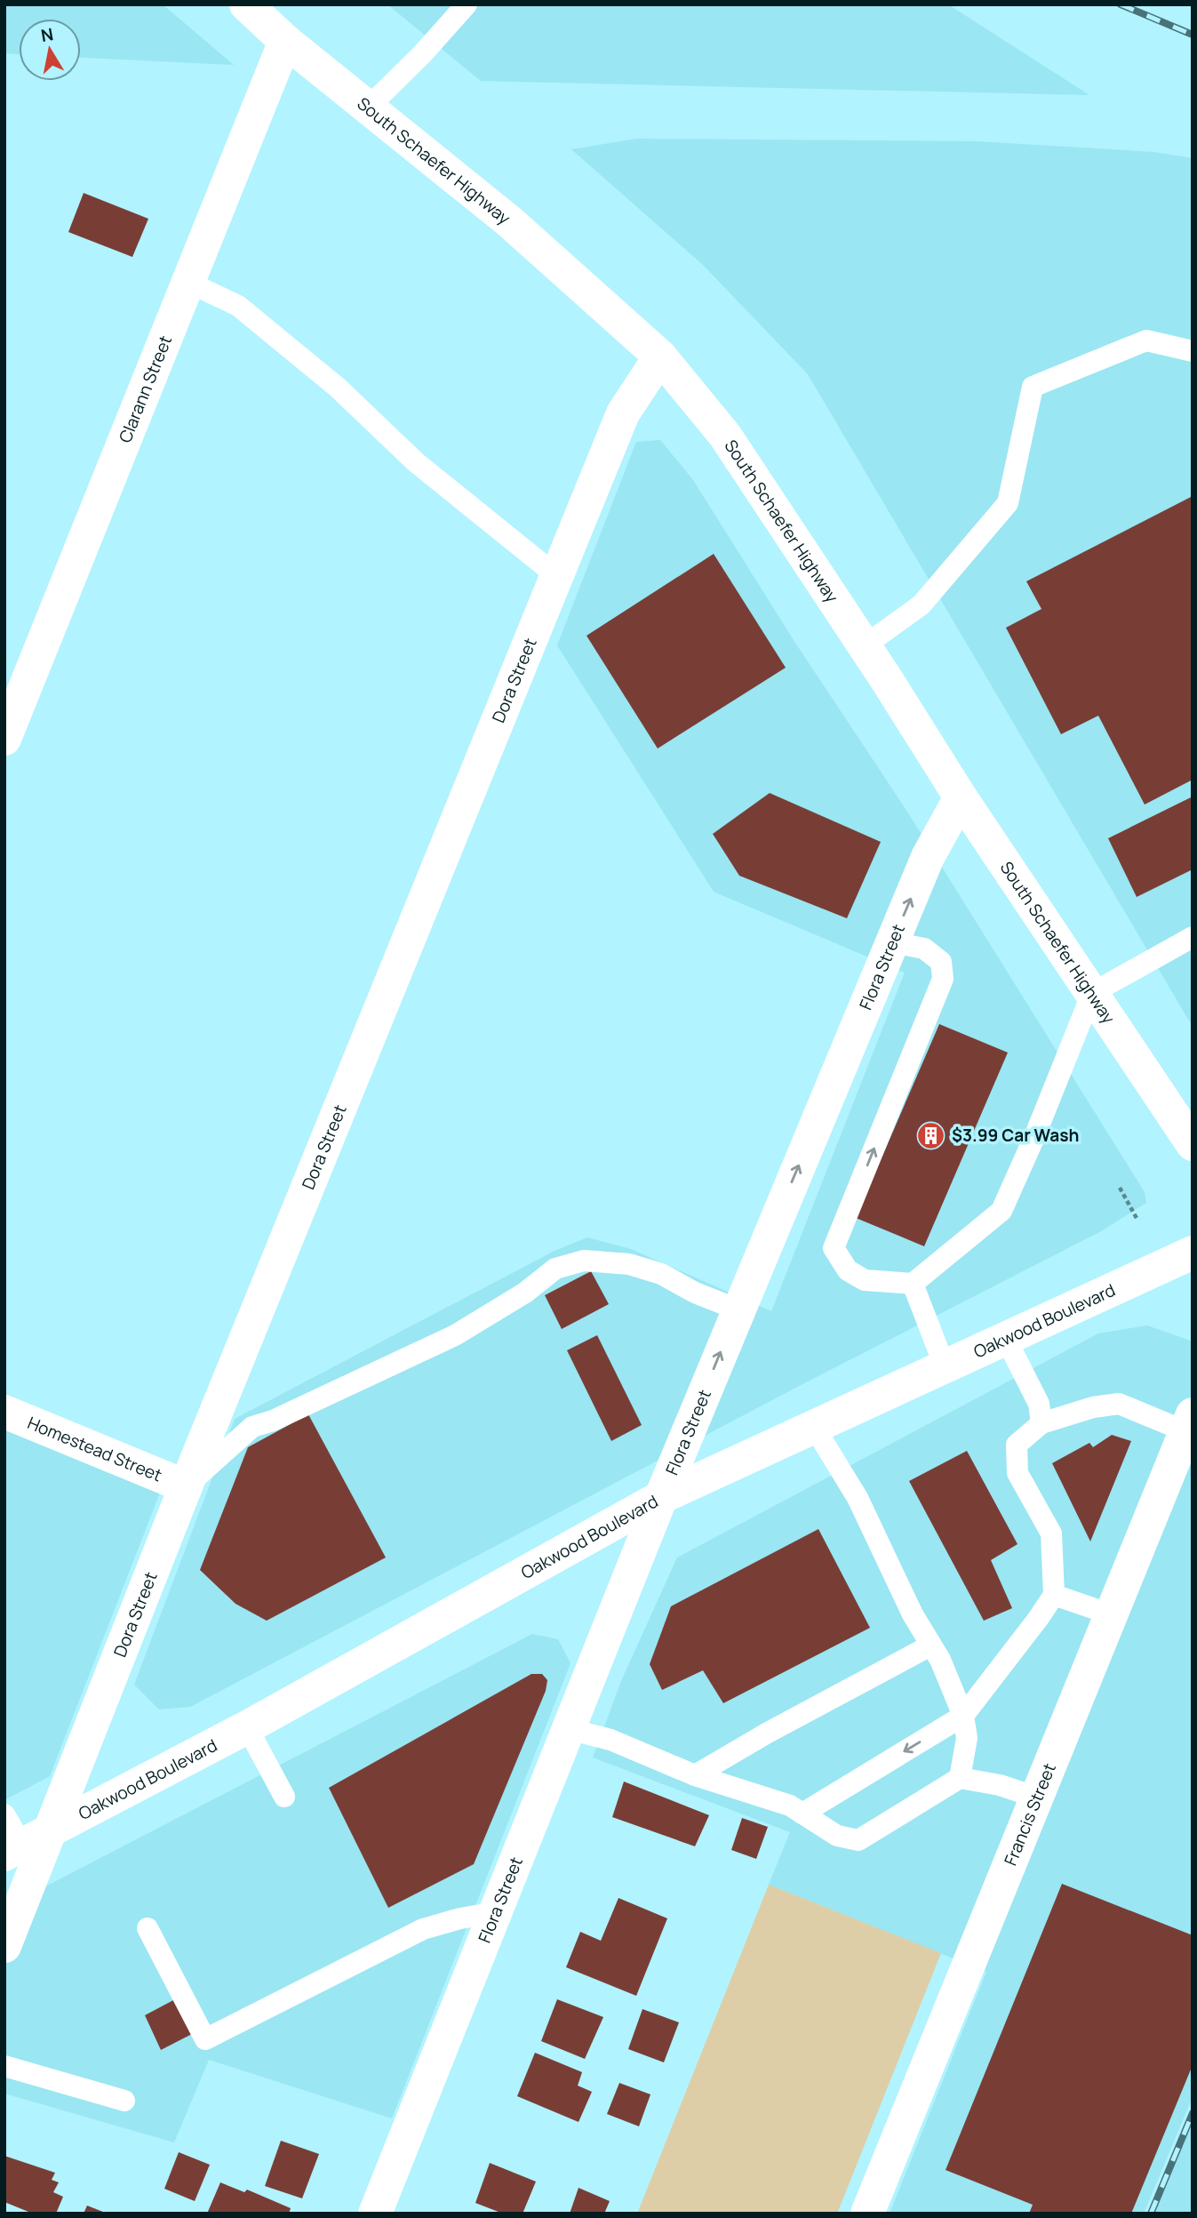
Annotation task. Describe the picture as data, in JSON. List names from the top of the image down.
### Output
{
  "streets": {
    "street": [
      "South Schaefer Highway",
      "Clarann Street",
      "Dora Street",
      "Flora Street",
      "Oakwood Boulevard",
      "Homestead Street",
      "Francis Street"
    ]
  },
  "crossings": [
    ["South Schaefer Highway", "Clarann Street"],
    ["South Schaefer Highway", "Dora Street"],
    ["South Schaefer Highway", "Flora Street"],
    ["Dora Street", "Oakwood Boulevard"],
    ["Dora Street", "Homestead Street"],
    ["Flora Street", "Oakwood Boulevard"]
  ],
  "one_way": ["Flora Street"],
  "places": {
    "building": ["$3.99 Car Wash"]
  },
  "north": "top"
}
